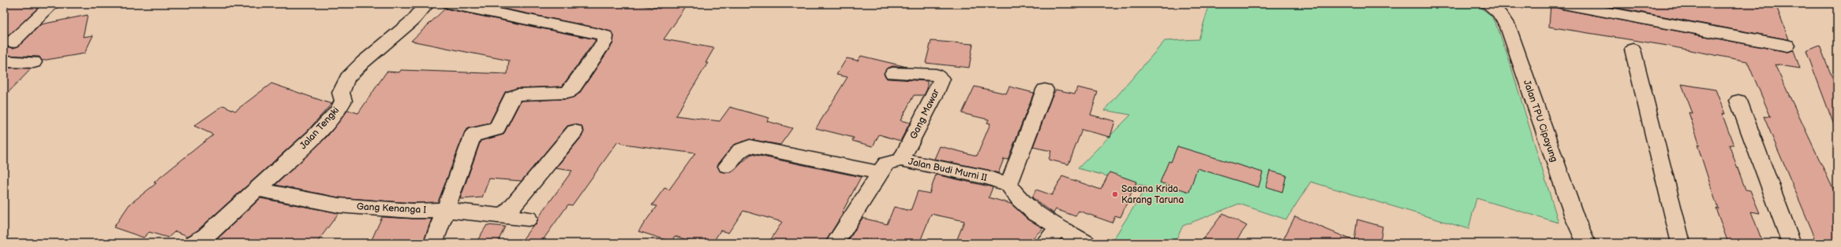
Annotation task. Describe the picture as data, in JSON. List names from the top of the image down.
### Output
{
  "streets": {
    "street": [
      "Gang Mawar",
      "Jalan TPU Cipayung",
      "Jalan Tengki",
      "Jalan Budi Murni II",
      "Gang Kenanga I"
    ]
  },
  "crossings": [
    ["Gang Mawar", "Jalan Budi Murni II"],
    ["Jalan Tengki", "Gang Kenanga I"]
  ],
  "places": ["Sasana Krida Karang Taruna"]
}
